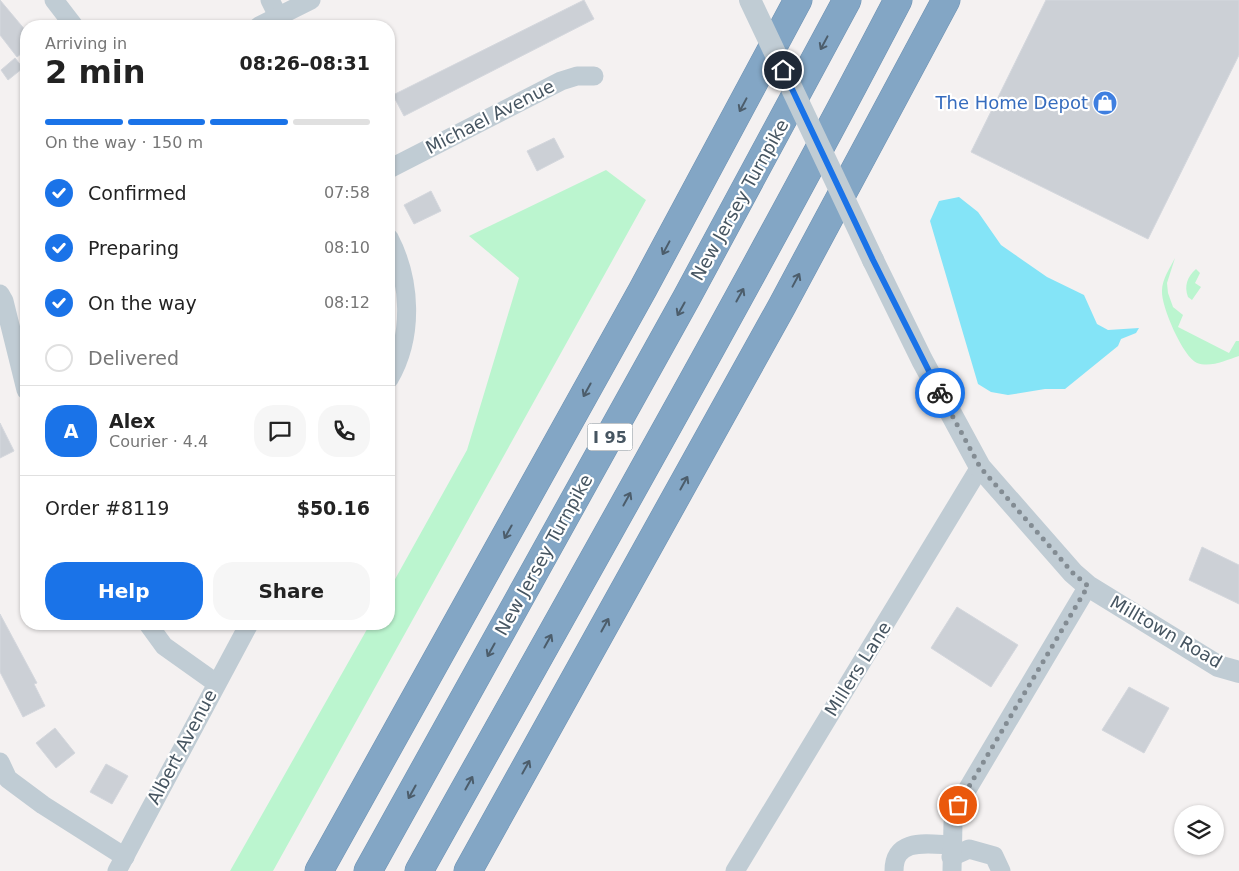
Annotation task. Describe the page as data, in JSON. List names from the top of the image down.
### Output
{
  "streets": {
    "highway": ["New Jersey Turnpike", "I 95"],
    "street": [
      "Michael Avenue",
      "Milltown Road",
      "Millers Lane",
      "Albert Avenue"
    ]
  },
  "crossings": [
    ["Milltown Road", "Millers Lane"]
  ],
  "places": {
    "shop": ["The Home Depot"]
  },
  "page": {
    "heading": ["2 min", "Arriving in", "08:26–08:31"],
    "panel": [
      "Alex",
      "Courier · 4.4",
      "Order #8119",
      "$50.16"
    ],
    "bar": "On the way · 150 m",
    "list": [
      ["Confirmed", "07:58"],
      ["Preparing", "08:10"],
      ["On the way", "08:12"],
      "Delivered"
    ],
    "round": "A",
    "buttons": ["Help", "Share"]
  }
}
